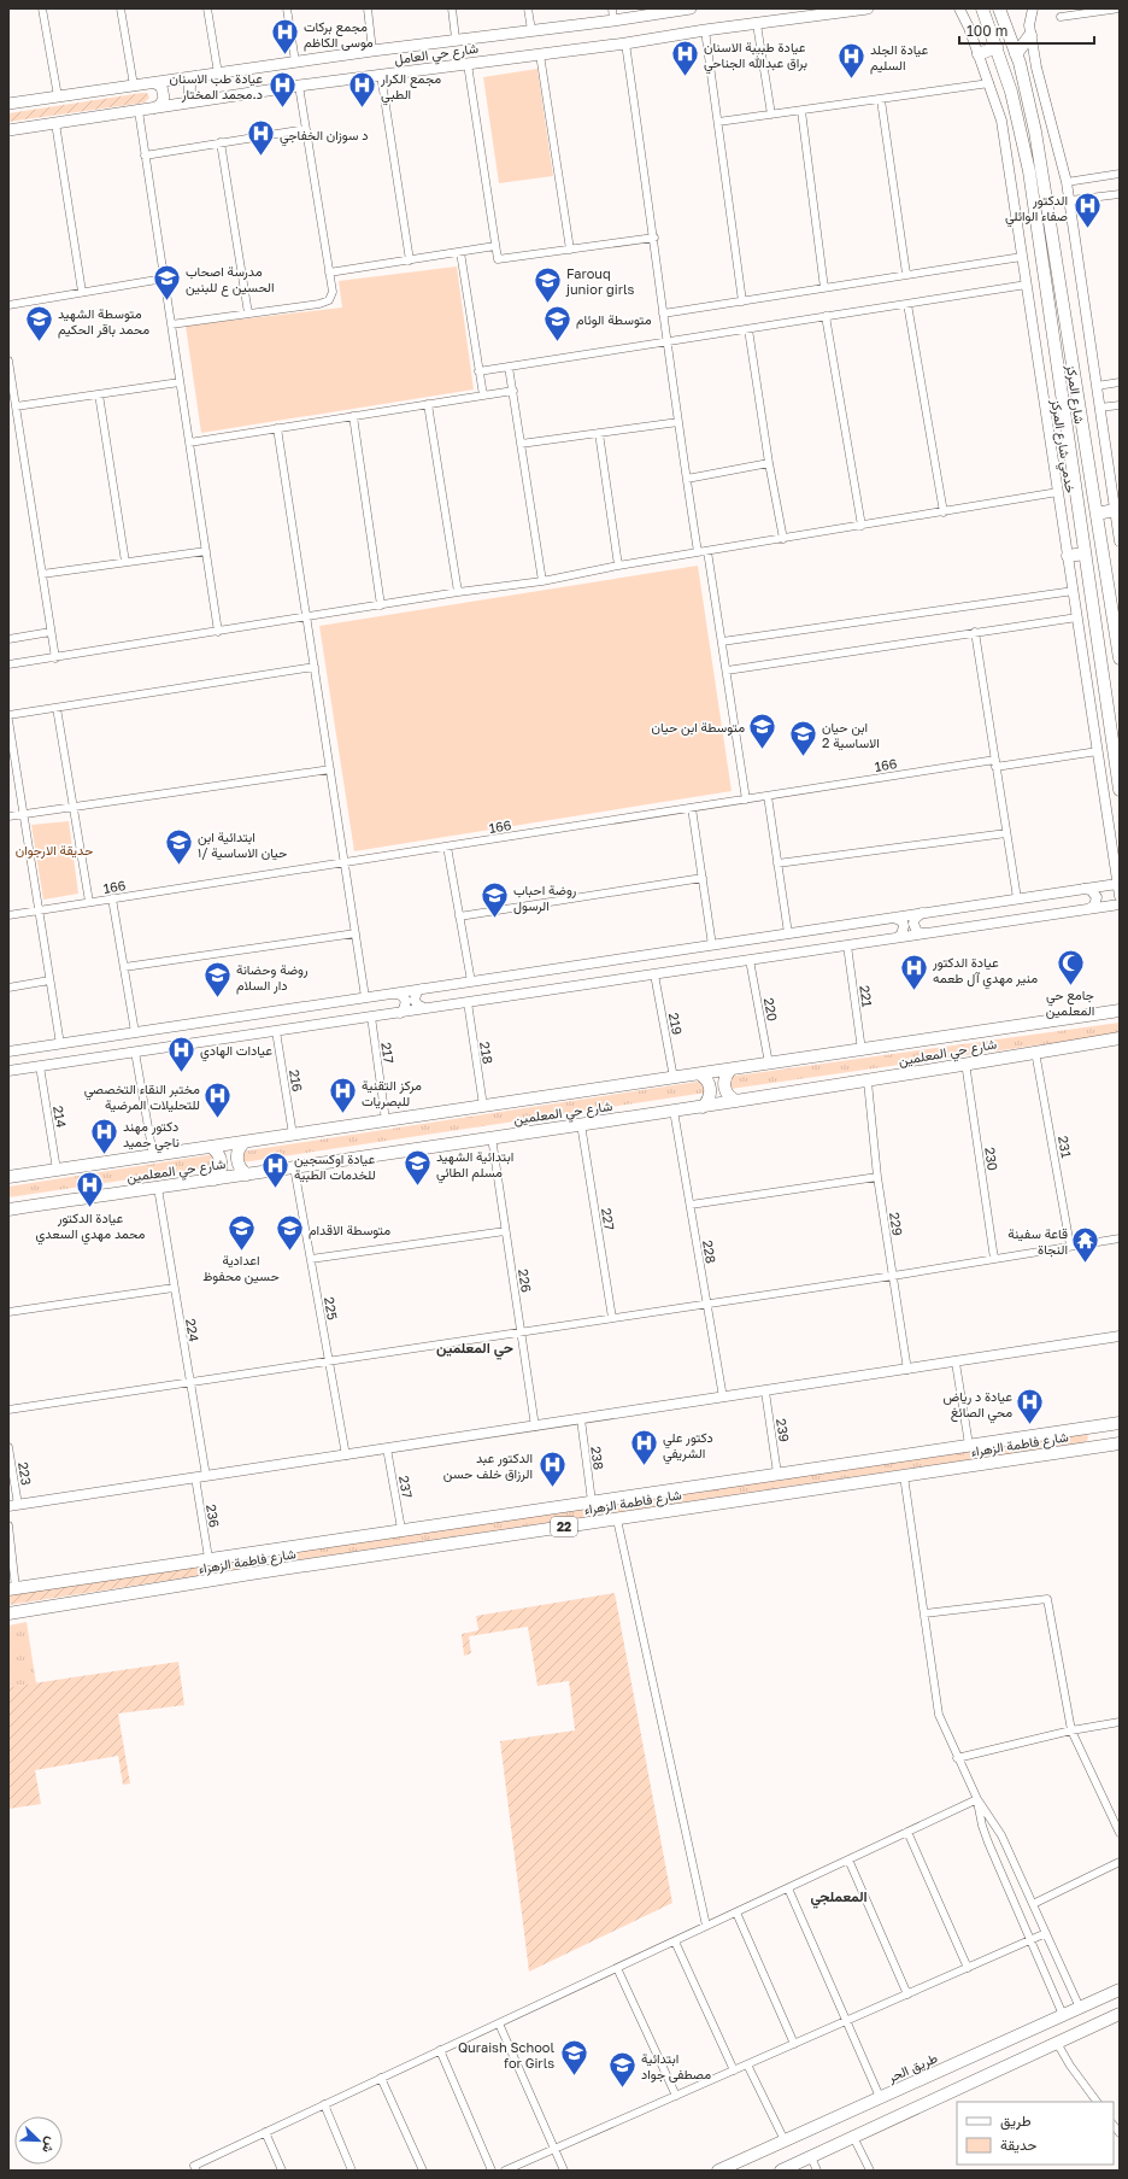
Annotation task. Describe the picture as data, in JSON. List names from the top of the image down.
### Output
{
  "streets": {
    "main road": [
      "شارع حي العامل",
      "شارع المركز",
      "شارع حي المعلمين",
      "شارع فاطمة الزهراء",
      "22",
      "طريق الحر"
    ],
    "street": [
      "خدمي شارع المركز",
      "166",
      "221",
      "220",
      "219",
      "217",
      "218",
      "216",
      "214",
      "231",
      "230",
      "227",
      "229",
      "228",
      "226",
      "225",
      "224",
      "239",
      "238",
      "223",
      "237",
      "236"
    ]
  },
  "crossings": [
    ["خدمي شارع المركز", "166"],
    ["221", "شارع حي المعلمين"],
    ["220", "شارع حي المعلمين"],
    ["219", "شارع حي المعلمين"],
    ["شارع حي المعلمين", "217"],
    ["شارع حي المعلمين", "218"],
    ["شارع حي المعلمين", "216"],
    ["شارع حي المعلمين", "214"],
    ["شارع حي المعلمين", "231"],
    ["شارع حي المعلمين", "230"],
    ["شارع حي المعلمين", "227"],
    ["شارع حي المعلمين", "229"],
    ["شارع حي المعلمين", "228"],
    ["شارع حي المعلمين", "226"],
    ["شارع حي المعلمين", "225"],
    ["شارع حي المعلمين", "224"],
    ["239", "شارع فاطمة الزهراء"],
    ["شارع فاطمة الزهراء", "238"],
    ["شارع فاطمة الزهراء", "237"],
    ["شارع فاطمة الزهراء", "236"]
  ],
  "districts": ["حي المعلمين", "المعملجي"],
  "parks": ["حديقة الارجوان"],
  "places": {
    "hospital": [
      "مجمع بركات موسى الكاظم",
      "عيادة طبيبة الاسنان براق عبدالله الجناحي",
      "عيادة الجلد السليم",
      "عيادة طب الاسنان د.محمد المختار",
      "مجمع الكرار الطبي",
      "د سوزان الخفاجي",
      "الدكتور صفاء الوائلي",
      "عيادة الدكتور منير مهدي آل طعمه",
      "عيادات الهادي",
      "مركز التقنية للبصريات",
      "مختبر النقاء التخصصي للتحليلات المرضية",
      "دكتور مهند ناجي حميد",
      "عيادة اوكسجين للخدمات الطبية",
      "عيادة الدكتور محمد مهدي السعدي",
      "عيادة د رياض محي الصائغ",
      "دكتور علي الشريفي",
      "الدكتور عبد الرزاق خلف حسن"
    ],
    "school or university": [
      "مدرسة اصحاب الحسين ع للبنين",
      "Farouq junior girls",
      "متوسطة الوئام",
      "متوسطة الشهيد محمد باقر الحكيم",
      "متوسطة ابن حيان",
      "ابن حيان الاساسية 2",
      "ابتدائية ابن حيان الاساسية /١",
      "روضة احباب الرسول",
      "روضة وحضانة دار السلام",
      "ابتدائية الشهيد مسلم الطائي",
      "اعدادية حسين محفوظ",
      "متوسطة الاقدام",
      "Quraish School for Girls",
      "ابتدائية مصطفى جواد"
    ],
    "mosque": ["جامع حي المعلمين"],
    "temple": ["قاعة سفينة النجاة"]
  },
  "legend": ["طريق", "حديقة"],
  "scale_bar": "100 m",
  "north": "bottom right"
}
